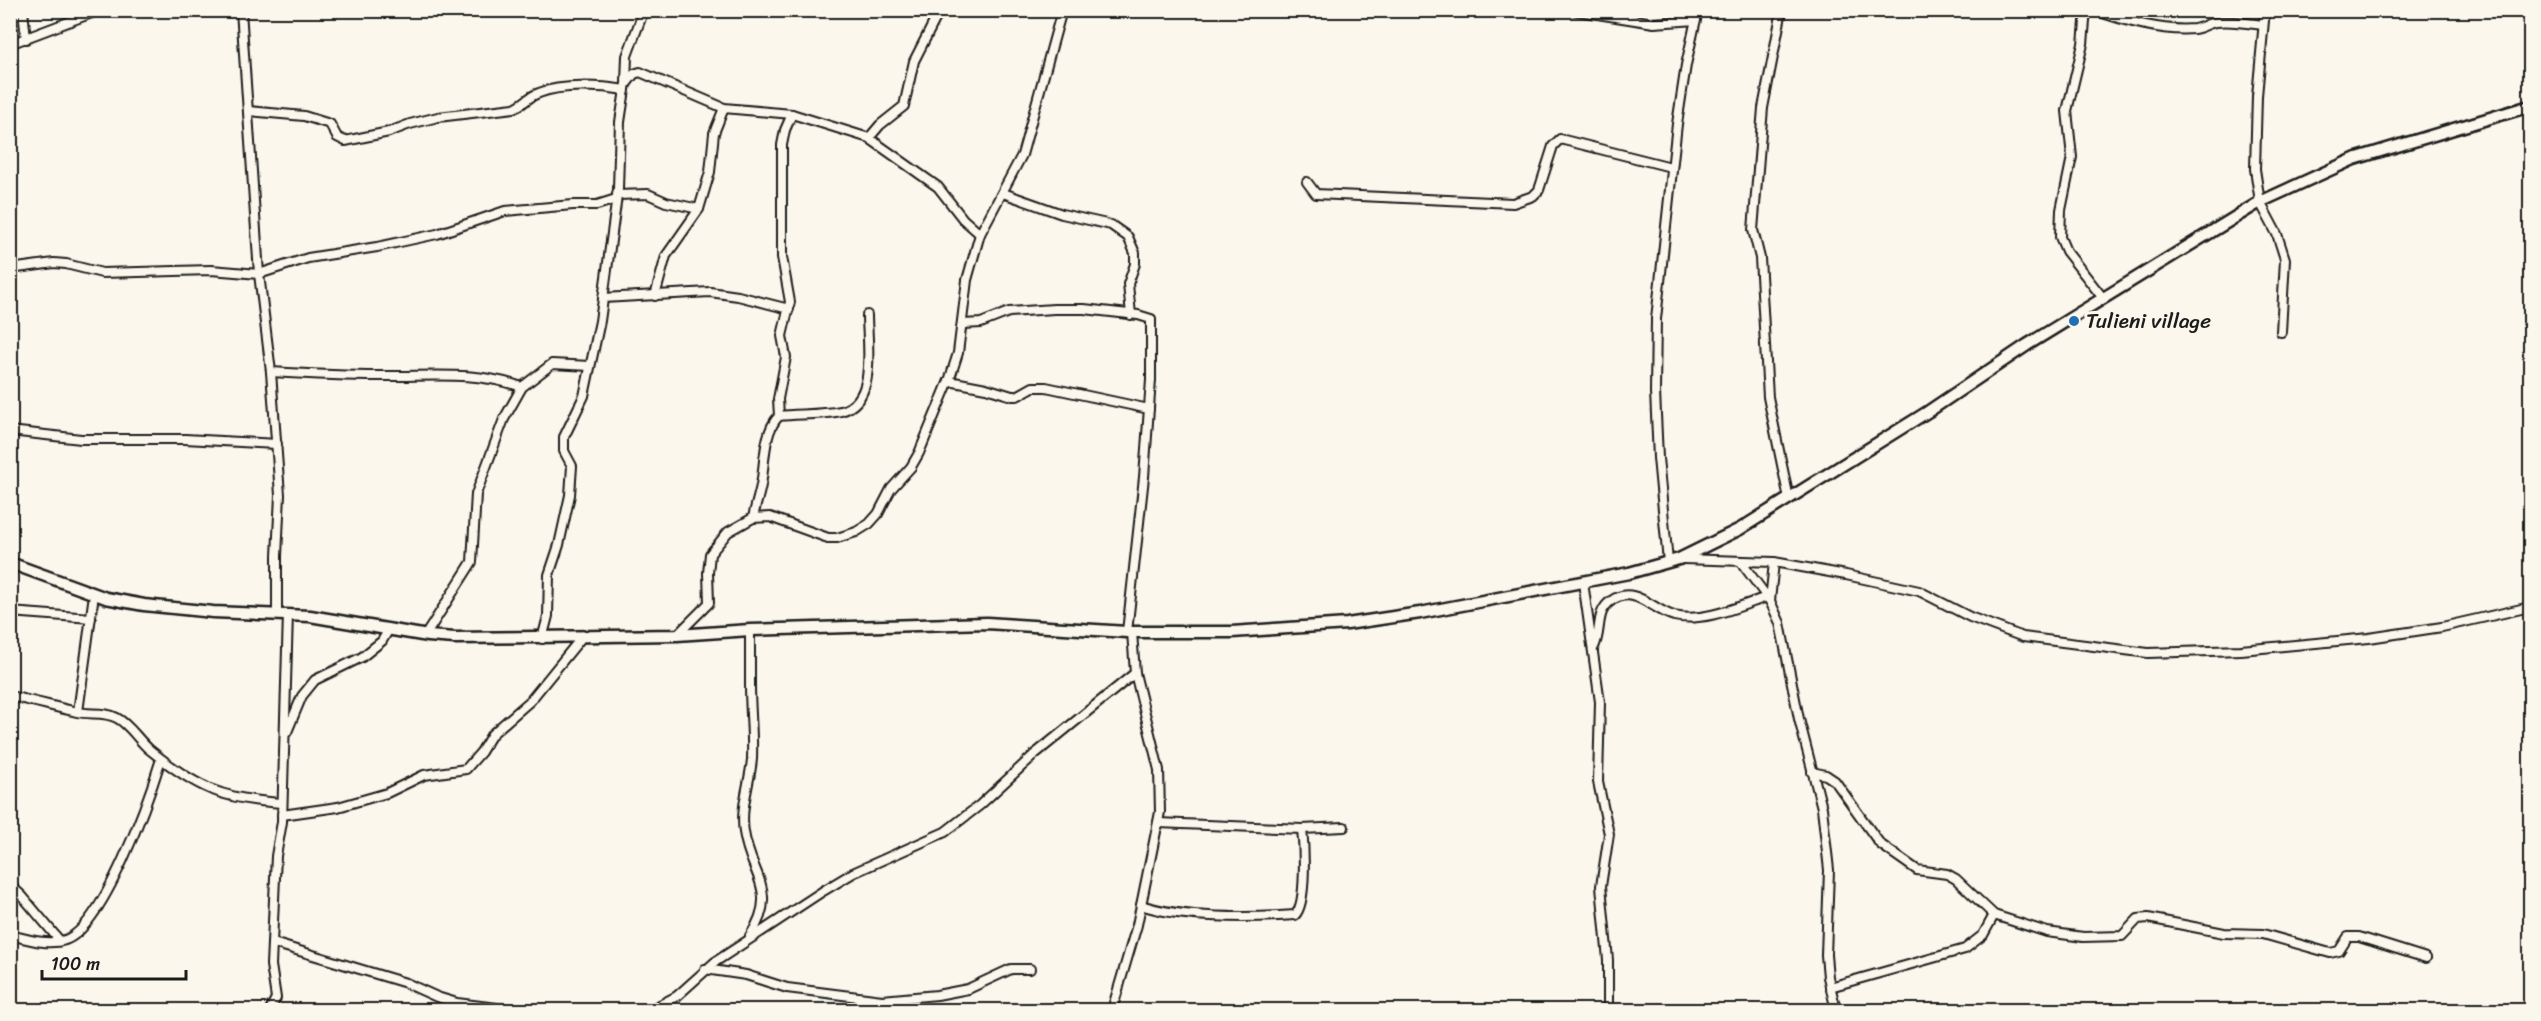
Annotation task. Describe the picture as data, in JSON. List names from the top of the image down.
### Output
{
  "places": ["Tulieni village"],
  "scale_bar": "100 m"
}
